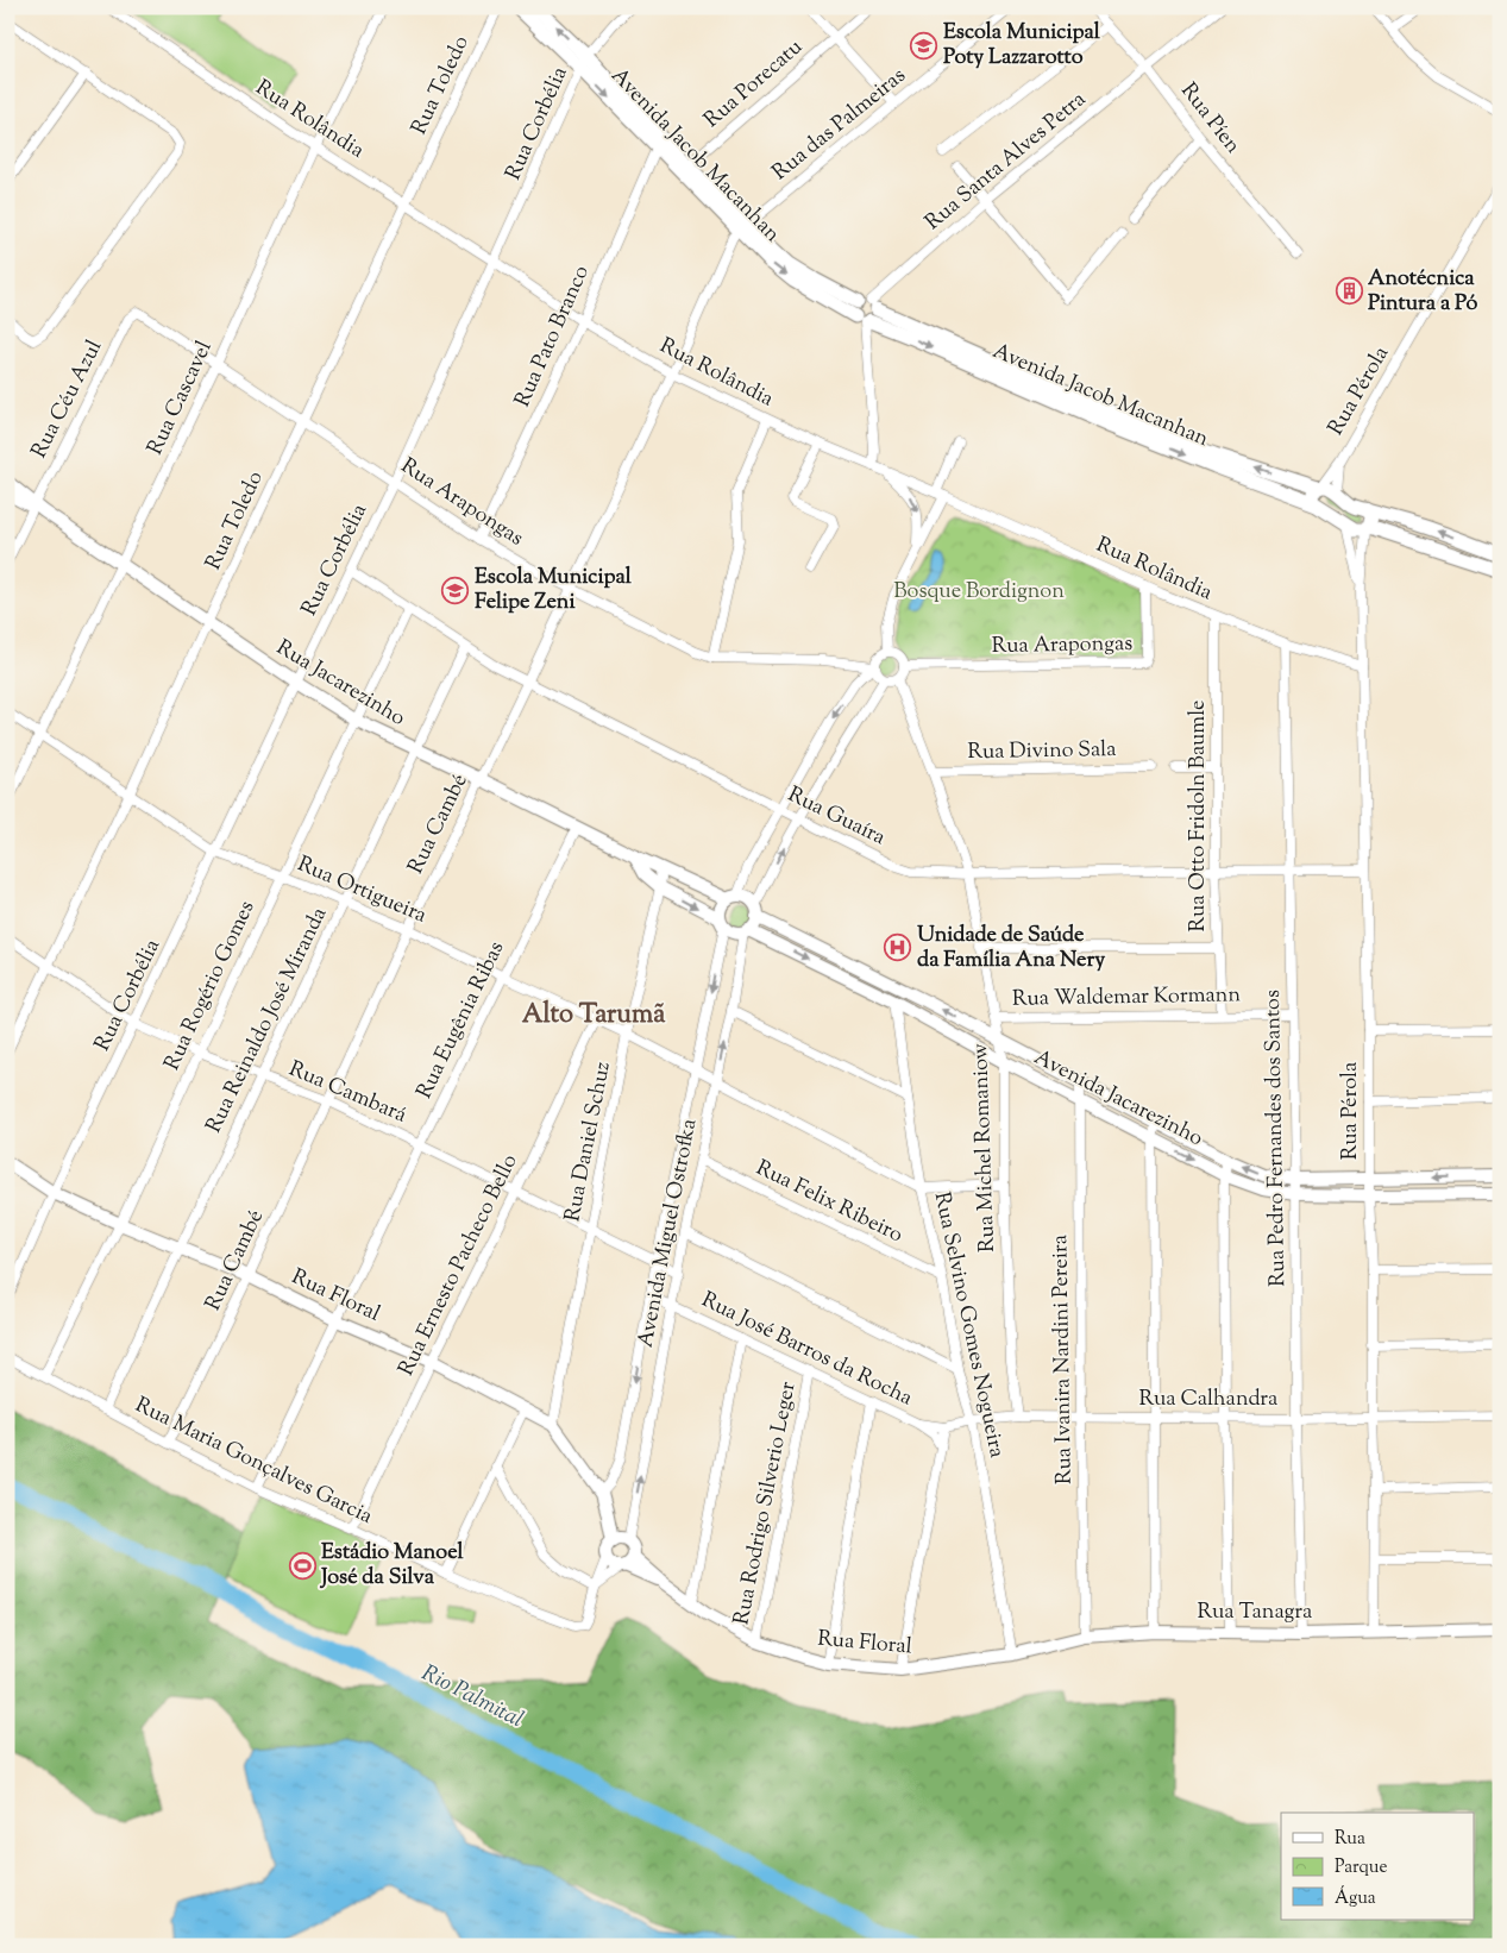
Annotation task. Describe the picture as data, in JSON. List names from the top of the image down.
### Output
{
  "streets": {
    "main road": ["Avenida Jacob Macanhan"],
    "street": [
      "Rua Porecatu",
      "Rua Toledo",
      "Rua Píen",
      "Rua Rolândia",
      "Rua Corbélia",
      "Rua das Palmeiras",
      "Rua Santa Alves Petra",
      "Rua Pato Branco",
      "Rua Pérola",
      "Rua Cascavel",
      "Rua Céu Azul",
      "Rua Arapongas",
      "Rua Jacarezinho",
      "Rua Divino Sala",
      "Rua Otto Fridoln Baumle",
      "Rua Guaíra",
      "Rua Cambé",
      "Rua Ortigueira",
      "Rua Rogério Gomes",
      "Rua Waldemar Kormann",
      "Rua Reinaldo José Miranda",
      "Rua Eugênia Ribas",
      "Rua Cambará",
      "Avenida Jacarezinho",
      "Rua Pedro Fernandes dos Santos",
      "Rua Daniel Schuz",
      "Rua Michel Romaniow",
      "Rua Felix Ribeiro",
      "Avenida Miguel Ostrofka",
      "Rua Ernesto Pacheco Bello",
      "Rua Floral",
      "Rua Selvino Gomes Nogueira",
      "Rua José Barros da Rocha",
      "Rua Ivanira Nardini Pereira",
      "Rua Calhandra",
      "Rua Maria Gonçalves Garcia",
      "Rua Rodrigo Silverio Leger",
      "Rua Tanagra"
    ]
  },
  "crossings": [
    ["Rua Porecatu", "Avenida Jacob Macanhan"],
    ["Rua Toledo", "Rua Rolândia"],
    ["Rua Toledo", "Rua Arapongas"],
    ["Rua Toledo", "Rua Jacarezinho"],
    ["Rua Toledo", "Rua Ortigueira"],
    ["Rua Toledo", "Rua Cambará"],
    ["Rua Píen", "Rua Santa Alves Petra"],
    ["Rua Rolândia", "Rua Corbélia"],
    ["Rua Rolândia", "Rua Pato Branco"],
    ["Rua Rolândia", "Rua Pérola"],
    ["Rua Rolândia", "Rua Cascavel"],
    ["Rua Rolândia", "Rua Arapongas"],
    ["Rua Rolândia", "Rua Otto Fridoln Baumle"],
    ["Rua Rolândia", "Rua Cambé"],
    ["Rua Rolândia", "Rua Pedro Fernandes dos Santos"],
    ["Rua Corbélia", "Avenida Jacob Macanhan"],
    ["Rua Corbélia", "Rua Arapongas"],
    ["Rua Corbélia", "Rua Jacarezinho"],
    ["Rua Corbélia", "Rua Guaíra"],
    ["Rua Corbélia", "Rua Ortigueira"],
    ["Rua Corbélia", "Rua Cambará"],
    ["Rua Corbélia", "Rua Floral"],
    ["Rua das Palmeiras", "Avenida Jacob Macanhan"],
    ["Rua das Palmeiras", "Rua Cambé"],
    ["Avenida Jacob Macanhan", "Rua Santa Alves Petra"],
    ["Avenida Jacob Macanhan", "Rua Pato Branco"],
    ["Avenida Jacob Macanhan", "Rua Pérola"],
    ["Avenida Jacob Macanhan", "Rua Cambé"],
    ["Rua Pato Branco", "Rua Arapongas"],
    ["Rua Pérola", "Rua Guaíra"],
    ["Rua Pérola", "Avenida Jacarezinho"],
    ["Rua Pérola", "Rua Calhandra"],
    ["Rua Pérola", "Rua Tanagra"],
    ["Rua Cascavel", "Rua Arapongas"],
    ["Rua Cascavel", "Rua Jacarezinho"],
    ["Rua Cascavel", "Rua Ortigueira"],
    ["Rua Céu Azul", "Rua Arapongas"],
    ["Rua Céu Azul", "Rua Jacarezinho"],
    ["Rua Arapongas", "Rua Cambé"],
    ["Rua Arapongas", "Rua Michel Romaniow"],
    ["Rua Jacarezinho", "Rua Cambé"],
    ["Rua Jacarezinho", "Rua Rogério Gomes"],
    ["Rua Jacarezinho", "Rua Reinaldo José Miranda"],
    ["Rua Jacarezinho", "Rua Eugênia Ribas"],
    ["Rua Jacarezinho", "Avenida Jacarezinho"],
    ["Rua Jacarezinho", "Rua Daniel Schuz"],
    ["Rua Jacarezinho", "Avenida Miguel Ostrofka"],
    ["Rua Divino Sala", "Rua Michel Romaniow"],
    ["Rua Otto Fridoln Baumle", "Rua Guaíra"],
    ["Rua Otto Fridoln Baumle", "Rua Waldemar Kormann"],
    ["Rua Guaíra", "Rua Cambé"],
    ["Rua Guaíra", "Rua Rogério Gomes"],
    ["Rua Guaíra", "Rua Reinaldo José Miranda"],
    ["Rua Guaíra", "Rua Pedro Fernandes dos Santos"],
    ["Rua Guaíra", "Rua Michel Romaniow"],
    ["Rua Cambé", "Rua Ortigueira"],
    ["Rua Cambé", "Rua Cambará"],
    ["Rua Cambé", "Rua Floral"],
    ["Rua Cambé", "Rua Maria Gonçalves Garcia"],
    ["Rua Ortigueira", "Rua Rogério Gomes"],
    ["Rua Ortigueira", "Rua Reinaldo José Miranda"],
    ["Rua Ortigueira", "Rua Eugênia Ribas"],
    ["Rua Ortigueira", "Rua Daniel Schuz"],
    ["Rua Ortigueira", "Avenida Miguel Ostrofka"],
    ["Rua Ortigueira", "Rua Ernesto Pacheco Bello"],
    ["Rua Ortigueira", "Rua Selvino Gomes Nogueira"],
    ["Rua Rogério Gomes", "Rua Cambará"],
    ["Rua Rogério Gomes", "Rua Floral"],
    ["Rua Rogério Gomes", "Rua Maria Gonçalves Garcia"],
    ["Rua Waldemar Kormann", "Rua Pedro Fernandes dos Santos"],
    ["Rua Waldemar Kormann", "Rua Michel Romaniow"],
    ["Rua Reinaldo José Miranda", "Rua Cambará"],
    ["Rua Reinaldo José Miranda", "Rua Floral"],
    ["Rua Reinaldo José Miranda", "Rua Maria Gonçalves Garcia"],
    ["Rua Eugênia Ribas", "Rua Cambará"],
    ["Rua Eugênia Ribas", "Rua Floral"],
    ["Rua Eugênia Ribas", "Rua Maria Gonçalves Garcia"],
    ["Rua Cambará", "Rua Daniel Schuz"],
    ["Rua Cambará", "Avenida Miguel Ostrofka"],
    ["Rua Cambará", "Rua Ernesto Pacheco Bello"],
    ["Avenida Jacarezinho", "Rua Pedro Fernandes dos Santos"],
    ["Avenida Jacarezinho", "Rua Michel Romaniow"],
    ["Avenida Jacarezinho", "Avenida Miguel Ostrofka"],
    ["Avenida Jacarezinho", "Rua Selvino Gomes Nogueira"],
    ["Avenida Jacarezinho", "Rua Ivanira Nardini Pereira"],
    ["Rua Pedro Fernandes dos Santos", "Rua Calhandra"],
    ["Rua Pedro Fernandes dos Santos", "Rua Tanagra"],
    ["Rua Daniel Schuz", "Rua Floral"],
    ["Rua Michel Romaniow", "Rua Calhandra"],
    ["Rua Felix Ribeiro", "Avenida Miguel Ostrofka"],
    ["Rua Felix Ribeiro", "Rua Selvino Gomes Nogueira"],
    ["Avenida Miguel Ostrofka", "Rua Floral"],
    ["Avenida Miguel Ostrofka", "Rua José Barros da Rocha"],
    ["Rua Ernesto Pacheco Bello", "Rua Floral"],
    ["Rua Ernesto Pacheco Bello", "Rua Maria Gonçalves Garcia"],
    ["Rua Floral", "Rua Selvino Gomes Nogueira"],
    ["Rua Floral", "Rua Rodrigo Silverio Leger"],
    ["Rua Floral", "Rua Tanagra"],
    ["Rua Selvino Gomes Nogueira", "Rua Calhandra"],
    ["Rua Selvino Gomes Nogueira", "Rua Tanagra"],
    ["Rua José Barros da Rocha", "Rua Calhandra"],
    ["Rua José Barros da Rocha", "Rua Rodrigo Silverio Leger"],
    ["Rua Ivanira Nardini Pereira", "Rua Calhandra"],
    ["Rua Ivanira Nardini Pereira", "Rua Tanagra"]
  ],
  "districts": ["Alto Tarumã"],
  "water": ["Rio Palmital"],
  "parks": ["Bosque Bordignon"],
  "places": {
    "school or university": ["Escola Municipal Poty Lazzarotto", "Escola Municipal Felipe Zeni"],
    "building": ["Anotécnica Pintura a Pó"],
    "hospital": ["Unidade de Saúde da Família Ana Nery"],
    "sports": ["Estádio Manoel José da Silva"]
  },
  "legend": ["Rua", "Parque", "Água"]
}
